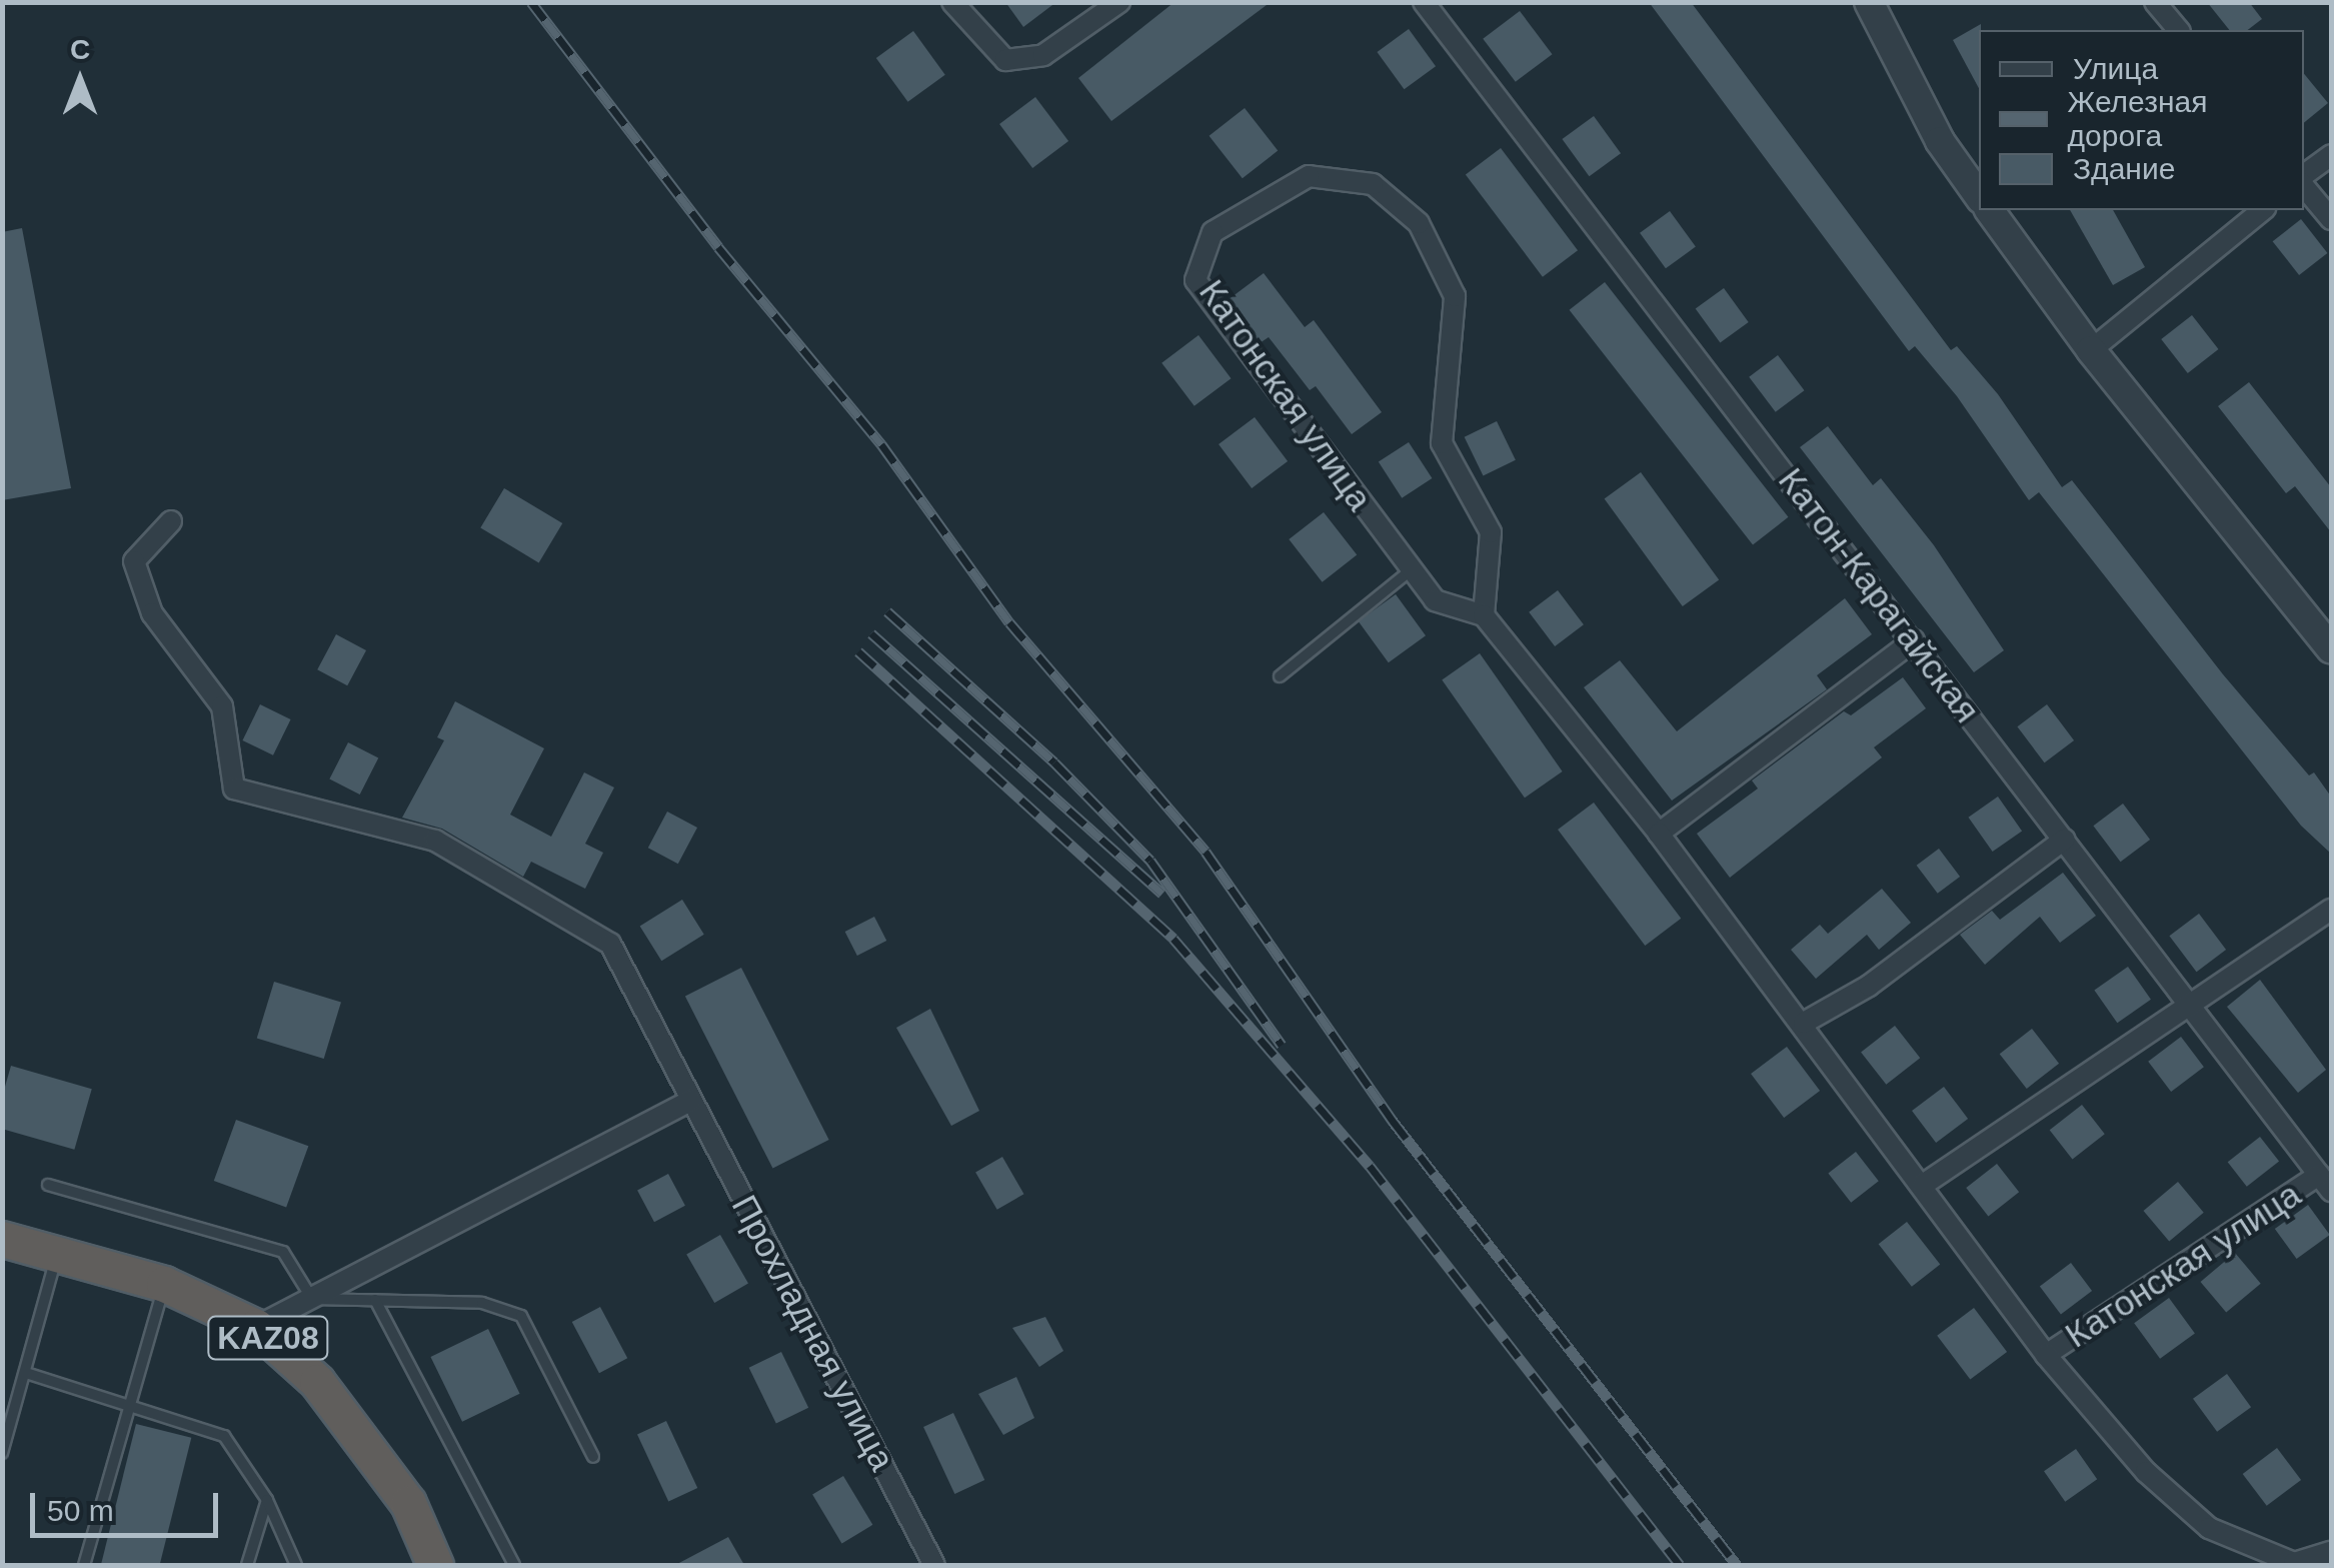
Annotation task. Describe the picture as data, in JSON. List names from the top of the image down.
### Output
{
  "streets": {
    "highway": ["KAZ08"],
    "street": ["Катонская улица", "Катон-Карагайская", "Прохладная улица"]
  },
  "crossings": [
    ["Катонская улица", "Катон-Карагайская"]
  ],
  "legend": ["Улица", "Железная дорога", "Здание"],
  "scale_bar": "50 m",
  "north": "top"
}
